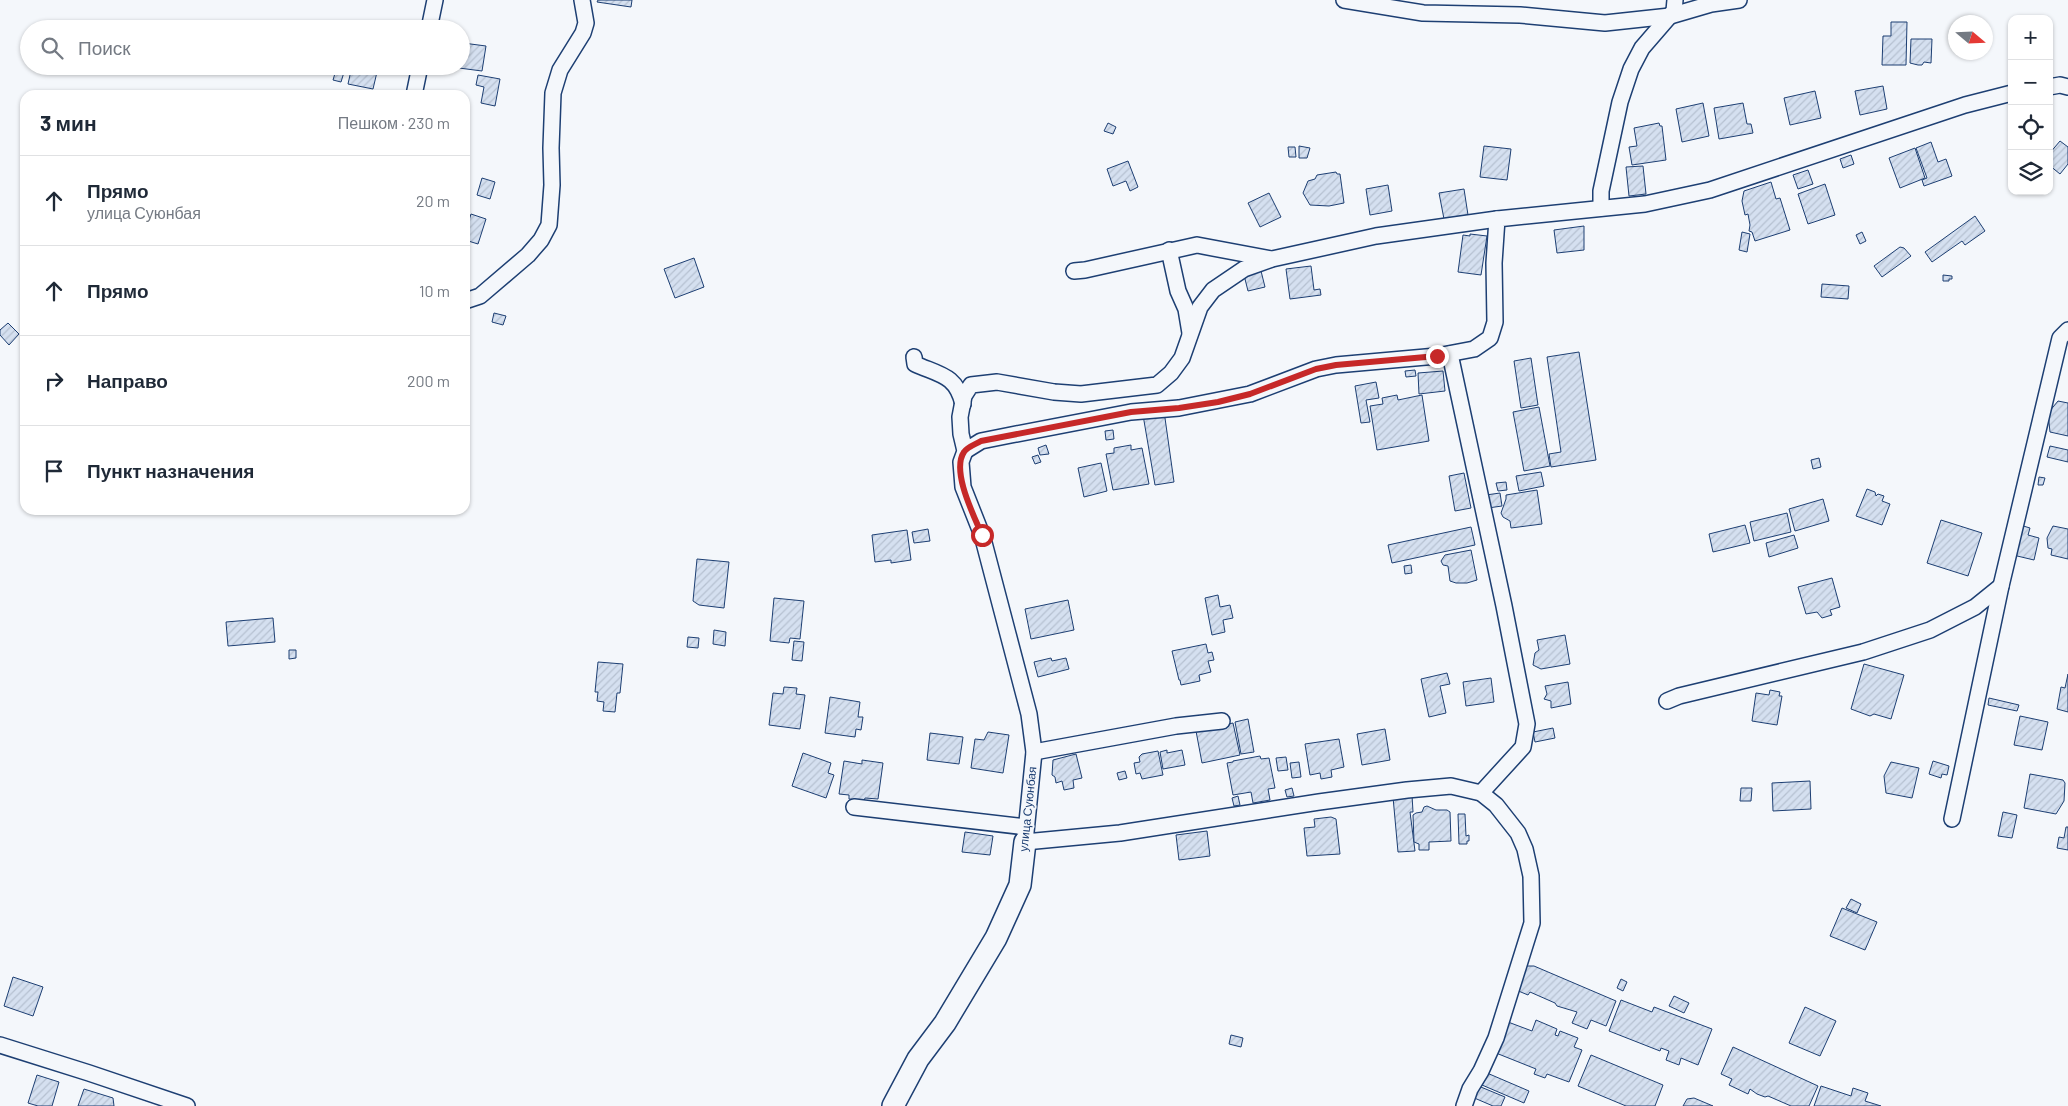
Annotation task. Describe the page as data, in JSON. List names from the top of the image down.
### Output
{
  "streets": {
    "street": ["улица Суюнбая"]
  },
  "north": "right",
  "page": {
    "map_buttons": ["+", "−"],
    "search": "Поиск",
    "heading": ["3 мин", "Пешком · 230 m"],
    "list": [
      ["Прямо", "улица Суюнбая", "20 m"],
      ["Прямо", "10 m"],
      ["Направо", "200 m"],
      "Пункт назначения"
    ]
  }
}
